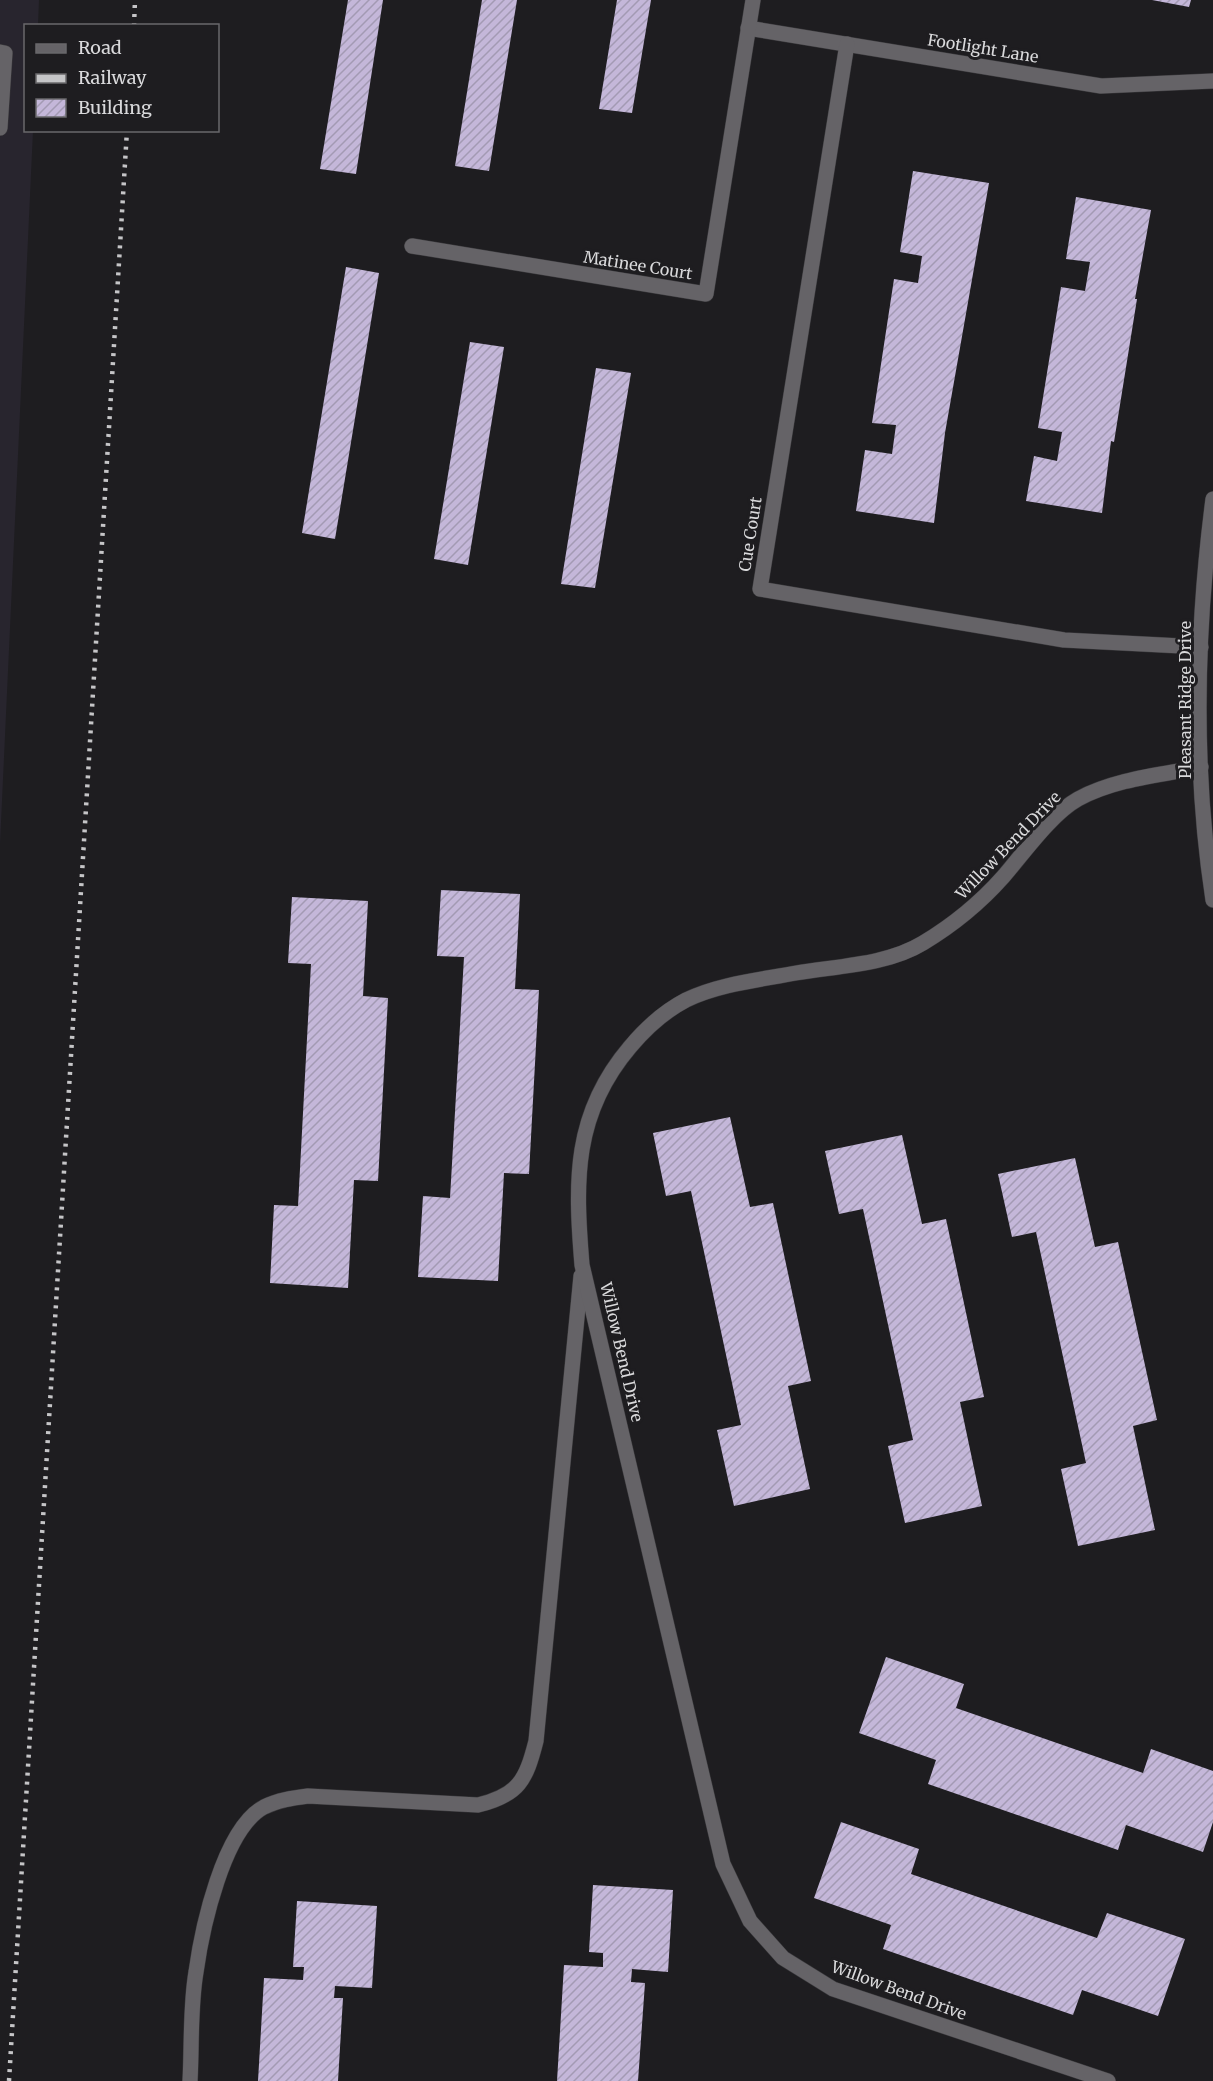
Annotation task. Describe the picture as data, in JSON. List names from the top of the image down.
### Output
{
  "streets": {
    "street": [
      "Footlight Lane",
      "Matinee Court",
      "Cue Court",
      "Pleasant Ridge Drive",
      "Willow Bend Drive"
    ]
  },
  "crossings": [
    ["Footlight Lane", "Matinee Court"],
    ["Footlight Lane", "Cue Court"],
    ["Cue Court", "Pleasant Ridge Drive"],
    ["Pleasant Ridge Drive", "Willow Bend Drive"]
  ],
  "legend": ["Road", "Railway", "Building"]
}
